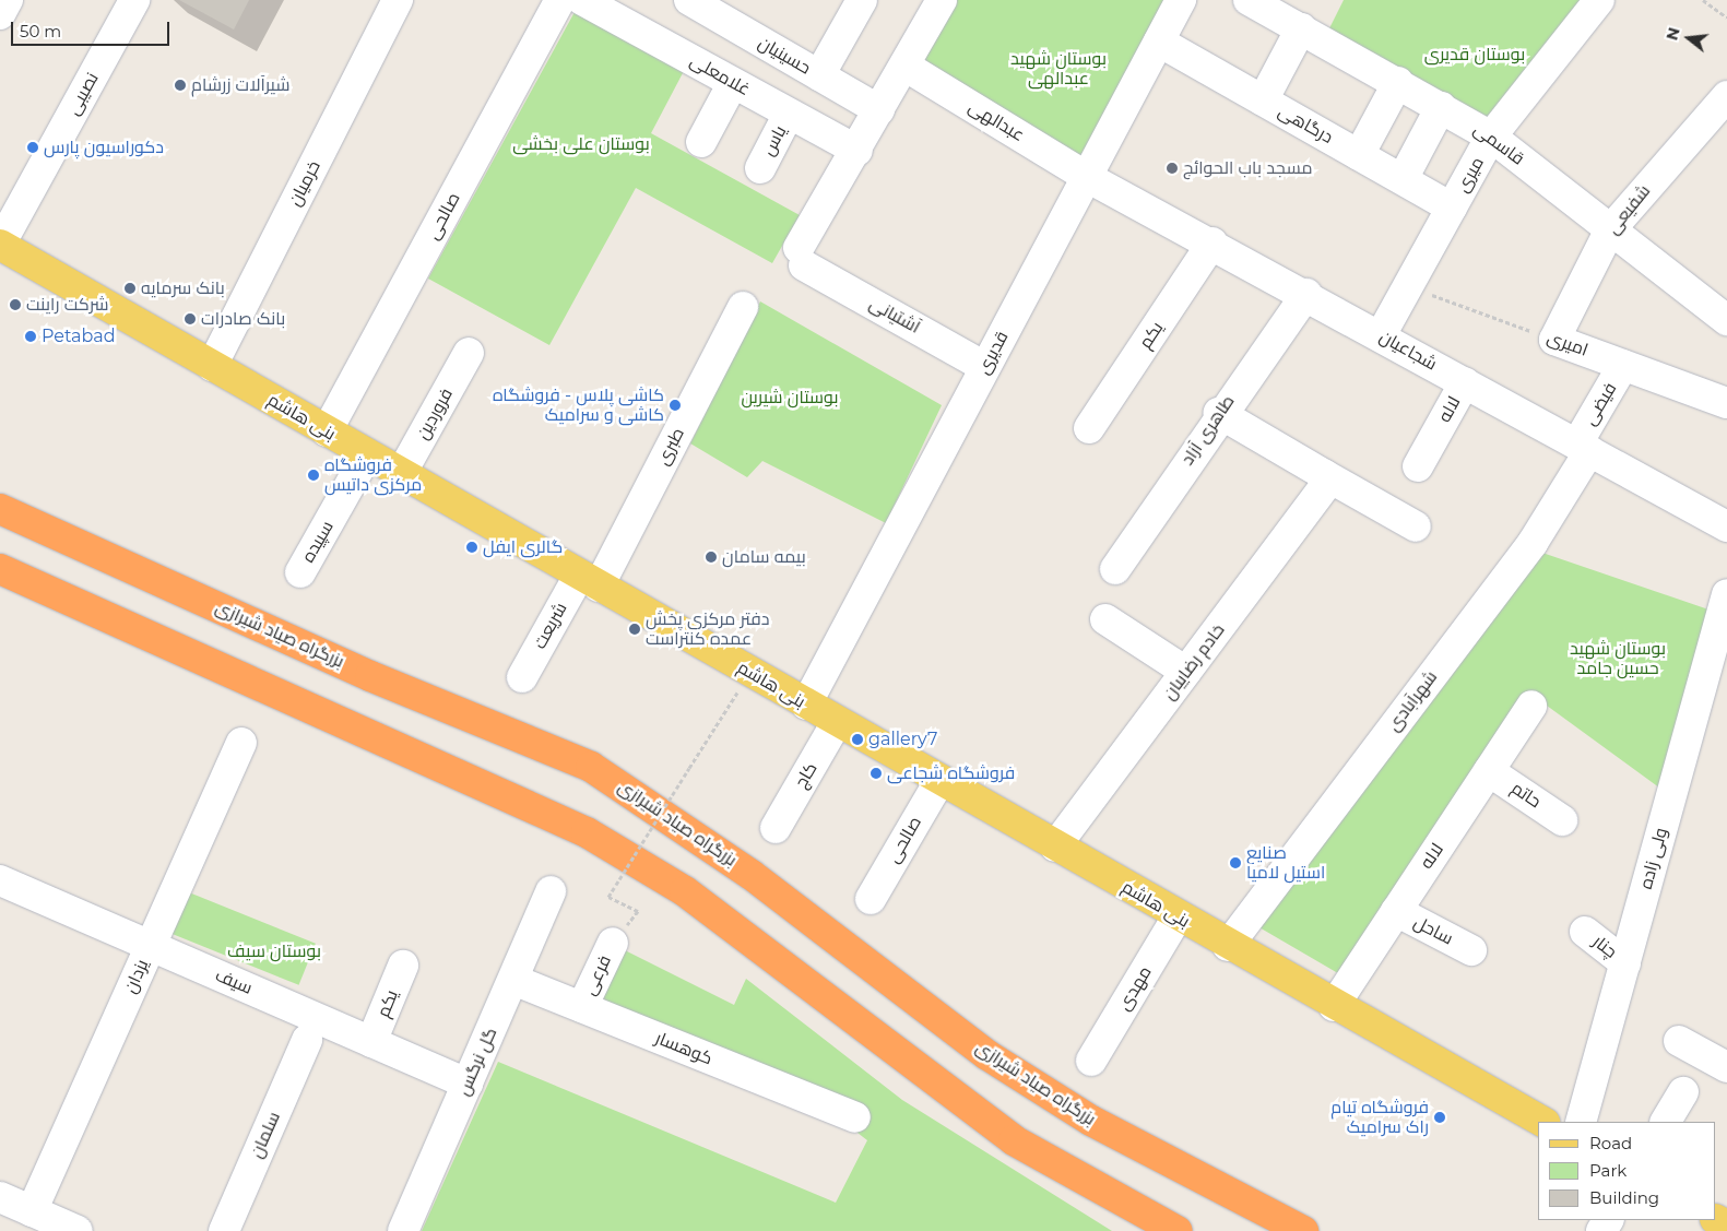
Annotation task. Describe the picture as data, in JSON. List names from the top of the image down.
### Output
{
  "streets": {
    "highway": ["بزرگراه صیاد شیرازی"],
    "main road": ["بنی هاشم"],
    "street": [
      "حسینیان",
      "غلامعلی",
      "نصیبی",
      "عبدالهی",
      "درگاهی",
      "یاس",
      "قاسمی",
      "میری",
      "خرمیان",
      "شفیعی",
      "صالحی",
      "آشتیانی",
      "یکم",
      "امیری",
      "شجاعیان",
      "قدیری",
      "فیضی",
      "لاله",
      "فروردین",
      "طاهری آزاد",
      "طبری",
      "سپیده",
      "شریعت",
      "خادم رضاییان",
      "شهرآبادی",
      "کاج",
      "حاتم",
      "ولی زاده",
      "ساحل",
      "چنار",
      "فرعی",
      "یزدان",
      "سیف",
      "مهدی",
      "کوهسار",
      "گل نرگس",
      "سلمان"
    ]
  },
  "crossings": [
    ["غلامعلی", "یاس"],
    ["غلامعلی", "آشتیانی"],
    ["نصیبی", "بنی هاشم"],
    ["عبدالهی", "شجاعیان"],
    ["عبدالهی", "قدیری"],
    ["درگاهی", "میری"],
    ["درگاهی", "قدیری"],
    ["قاسمی", "میری"],
    ["قاسمی", "شفیعی"],
    ["میری", "امیری"],
    ["میری", "شجاعیان"],
    ["خرمیان", "بنی هاشم"],
    ["شفیعی", "امیری"],
    ["صالحی", "بنی هاشم"],
    ["آشتیانی", "قدیری"],
    ["یکم", "شجاعیان"],
    ["یکم", "سیف"],
    ["امیری", "فیضی"],
    ["شجاعیان", "قدیری"],
    ["شجاعیان", "فیضی"],
    ["شجاعیان", "لاله"],
    ["شجاعیان", "طاهری آزاد"],
    ["شجاعیان", "شهرآبادی"],
    ["قدیری", "بنی هاشم"],
    ["فیضی", "شهرآبادی"],
    ["لاله", "بنی هاشم"],
    ["لاله", "حاتم"],
    ["لاله", "ساحل"],
    ["فروردین", "بنی هاشم"],
    ["بنی هاشم", "طبری"],
    ["بنی هاشم", "سپیده"],
    ["بنی هاشم", "شریعت"],
    ["بنی هاشم", "خادم رضاییان"],
    ["بنی هاشم", "شهرآبادی"],
    ["بنی هاشم", "کاج"],
    ["بنی هاشم", "مهدی"],
    ["طبری", "شریعت"],
    ["ولی زاده", "چنار"],
    ["فرعی", "کوهسار"],
    ["یزدان", "سیف"],
    ["سیف", "گل نرگس"],
    ["کوهسار", "گل نرگس"]
  ],
  "parks": [
    "بوستان قدیری",
    "بوستان شهید عبدالهی",
    "بوستان علی بخشی",
    "بوستان شیرین",
    "بوستان شهید حسین جامد",
    "بوستان سیف"
  ],
  "places": [
    "شیرآلات زرشام",
    "دکوراسیون پارس",
    "مسجد باب الحوائج",
    "بانک سرمایه",
    "شرکت راینت",
    "بانک صادرات",
    "Petabad",
    "کاشی پلاس - فروشگاه کاشی و سرامیک",
    "فروشگاه مرکزی داتیس",
    "گالری ایفل",
    "بیمه سامان",
    "دفتر مرکزی پخش عمده کنتراست",
    "gallery7",
    "فروشگاه شجاعی",
    "صنایع استیل لامیا",
    "فروشگاه تیام راک سرامیک"
  ],
  "legend": ["Road", "Park", "Building"],
  "scale_bar": "50 m",
  "north": "left"
}
